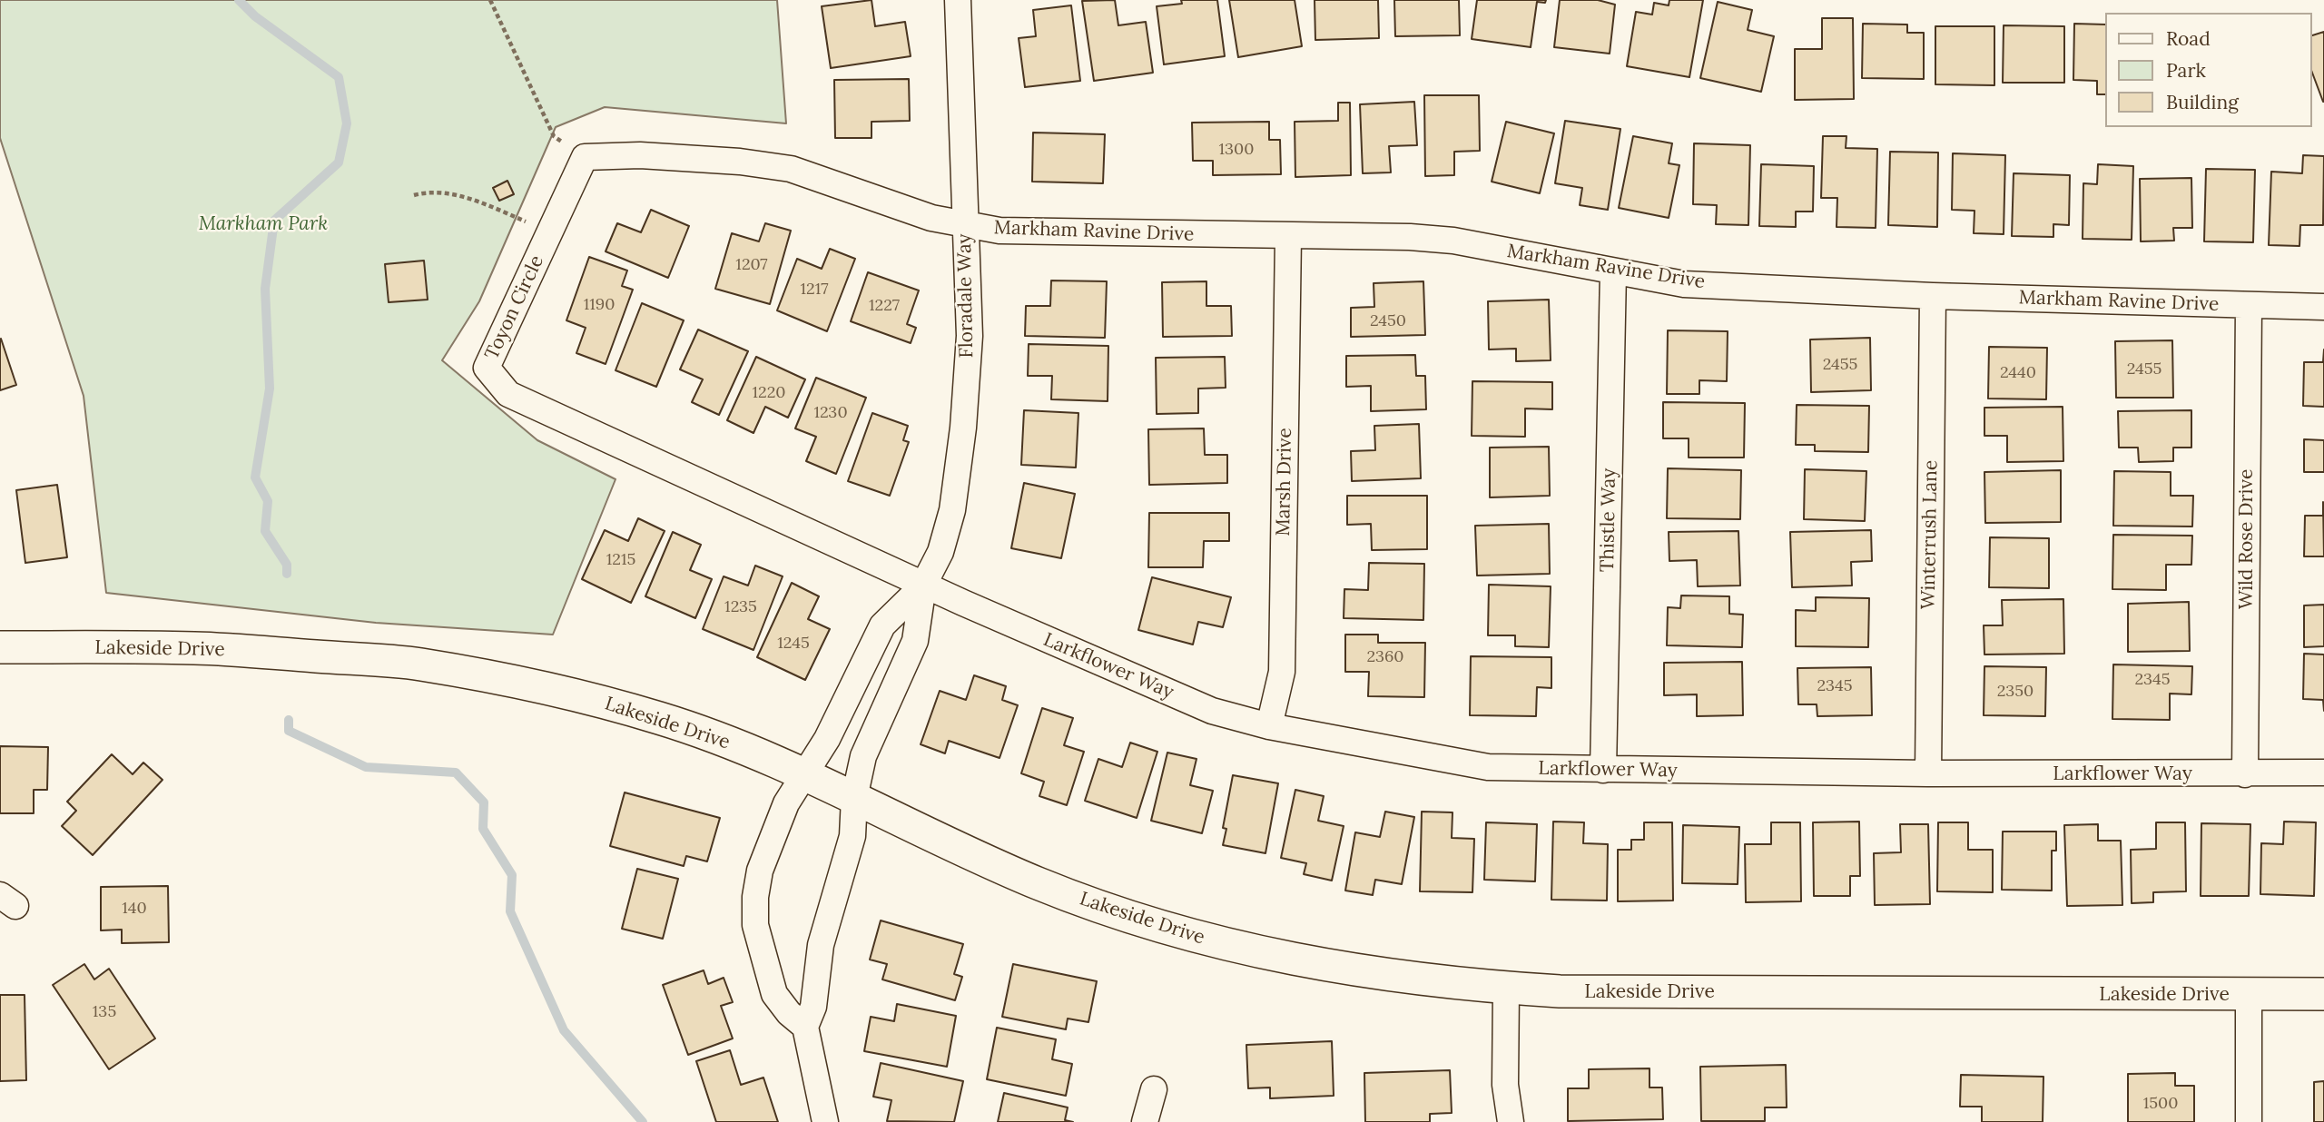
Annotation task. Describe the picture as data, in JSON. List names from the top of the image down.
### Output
{
  "streets": {
    "street": [
      "Markham Ravine Drive",
      "Floradale Way",
      "Toyon Circle",
      "Marsh Drive",
      "Thistle Way",
      "Winterrush Lane",
      "Wild Rose Drive",
      "Lakeside Drive",
      "Larkflower Way"
    ]
  },
  "crossings": [
    ["Markham Ravine Drive", "Floradale Way"],
    ["Markham Ravine Drive", "Marsh Drive"],
    ["Markham Ravine Drive", "Thistle Way"],
    ["Markham Ravine Drive", "Winterrush Lane"],
    ["Markham Ravine Drive", "Wild Rose Drive"],
    ["Floradale Way", "Toyon Circle"],
    ["Floradale Way", "Lakeside Drive"],
    ["Floradale Way", "Larkflower Way"],
    ["Toyon Circle", "Larkflower Way"],
    ["Marsh Drive", "Larkflower Way"],
    ["Thistle Way", "Larkflower Way"],
    ["Winterrush Lane", "Larkflower Way"],
    ["Wild Rose Drive", "Larkflower Way"]
  ],
  "parks": ["Markham Park"],
  "house_numbers": [
    "1300",
    "1207",
    "1217",
    "1190",
    "1227",
    "2450",
    "2455",
    "2455",
    "2440",
    "1220",
    "1230",
    "1215",
    "1235",
    "1245",
    "2360",
    "2345",
    "2345",
    "2350",
    "140",
    "135",
    "1500"
  ],
  "legend": ["Road", "Park", "Building"]
}
